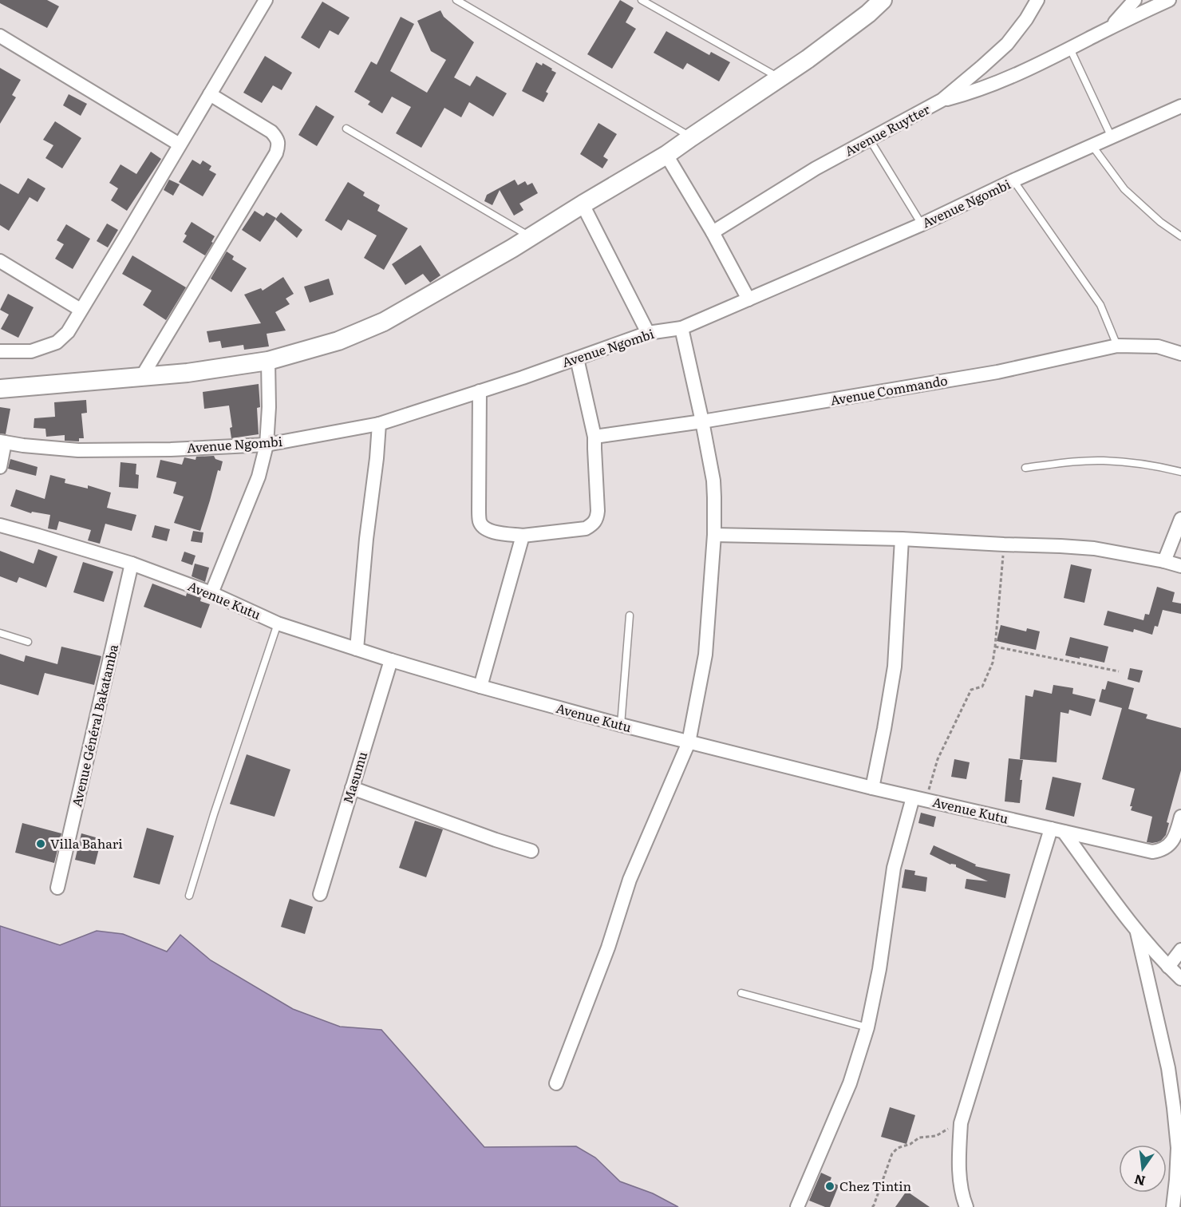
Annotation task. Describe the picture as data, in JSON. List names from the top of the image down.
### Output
{
  "streets": {
    "street": [
      "Avenue Ruytter",
      "Avenue Ngombi",
      "Avenue Commando",
      "Avenue Kutu",
      "Avenue Général Bakatamba",
      "Masumu"
    ]
  },
  "crossings": [
    ["Avenue Kutu", "Avenue Général Bakatamba"],
    ["Avenue Kutu", "Masumu"]
  ],
  "places": ["Villa Bahari", "Chez Tintin"],
  "north": "bottom"
}
